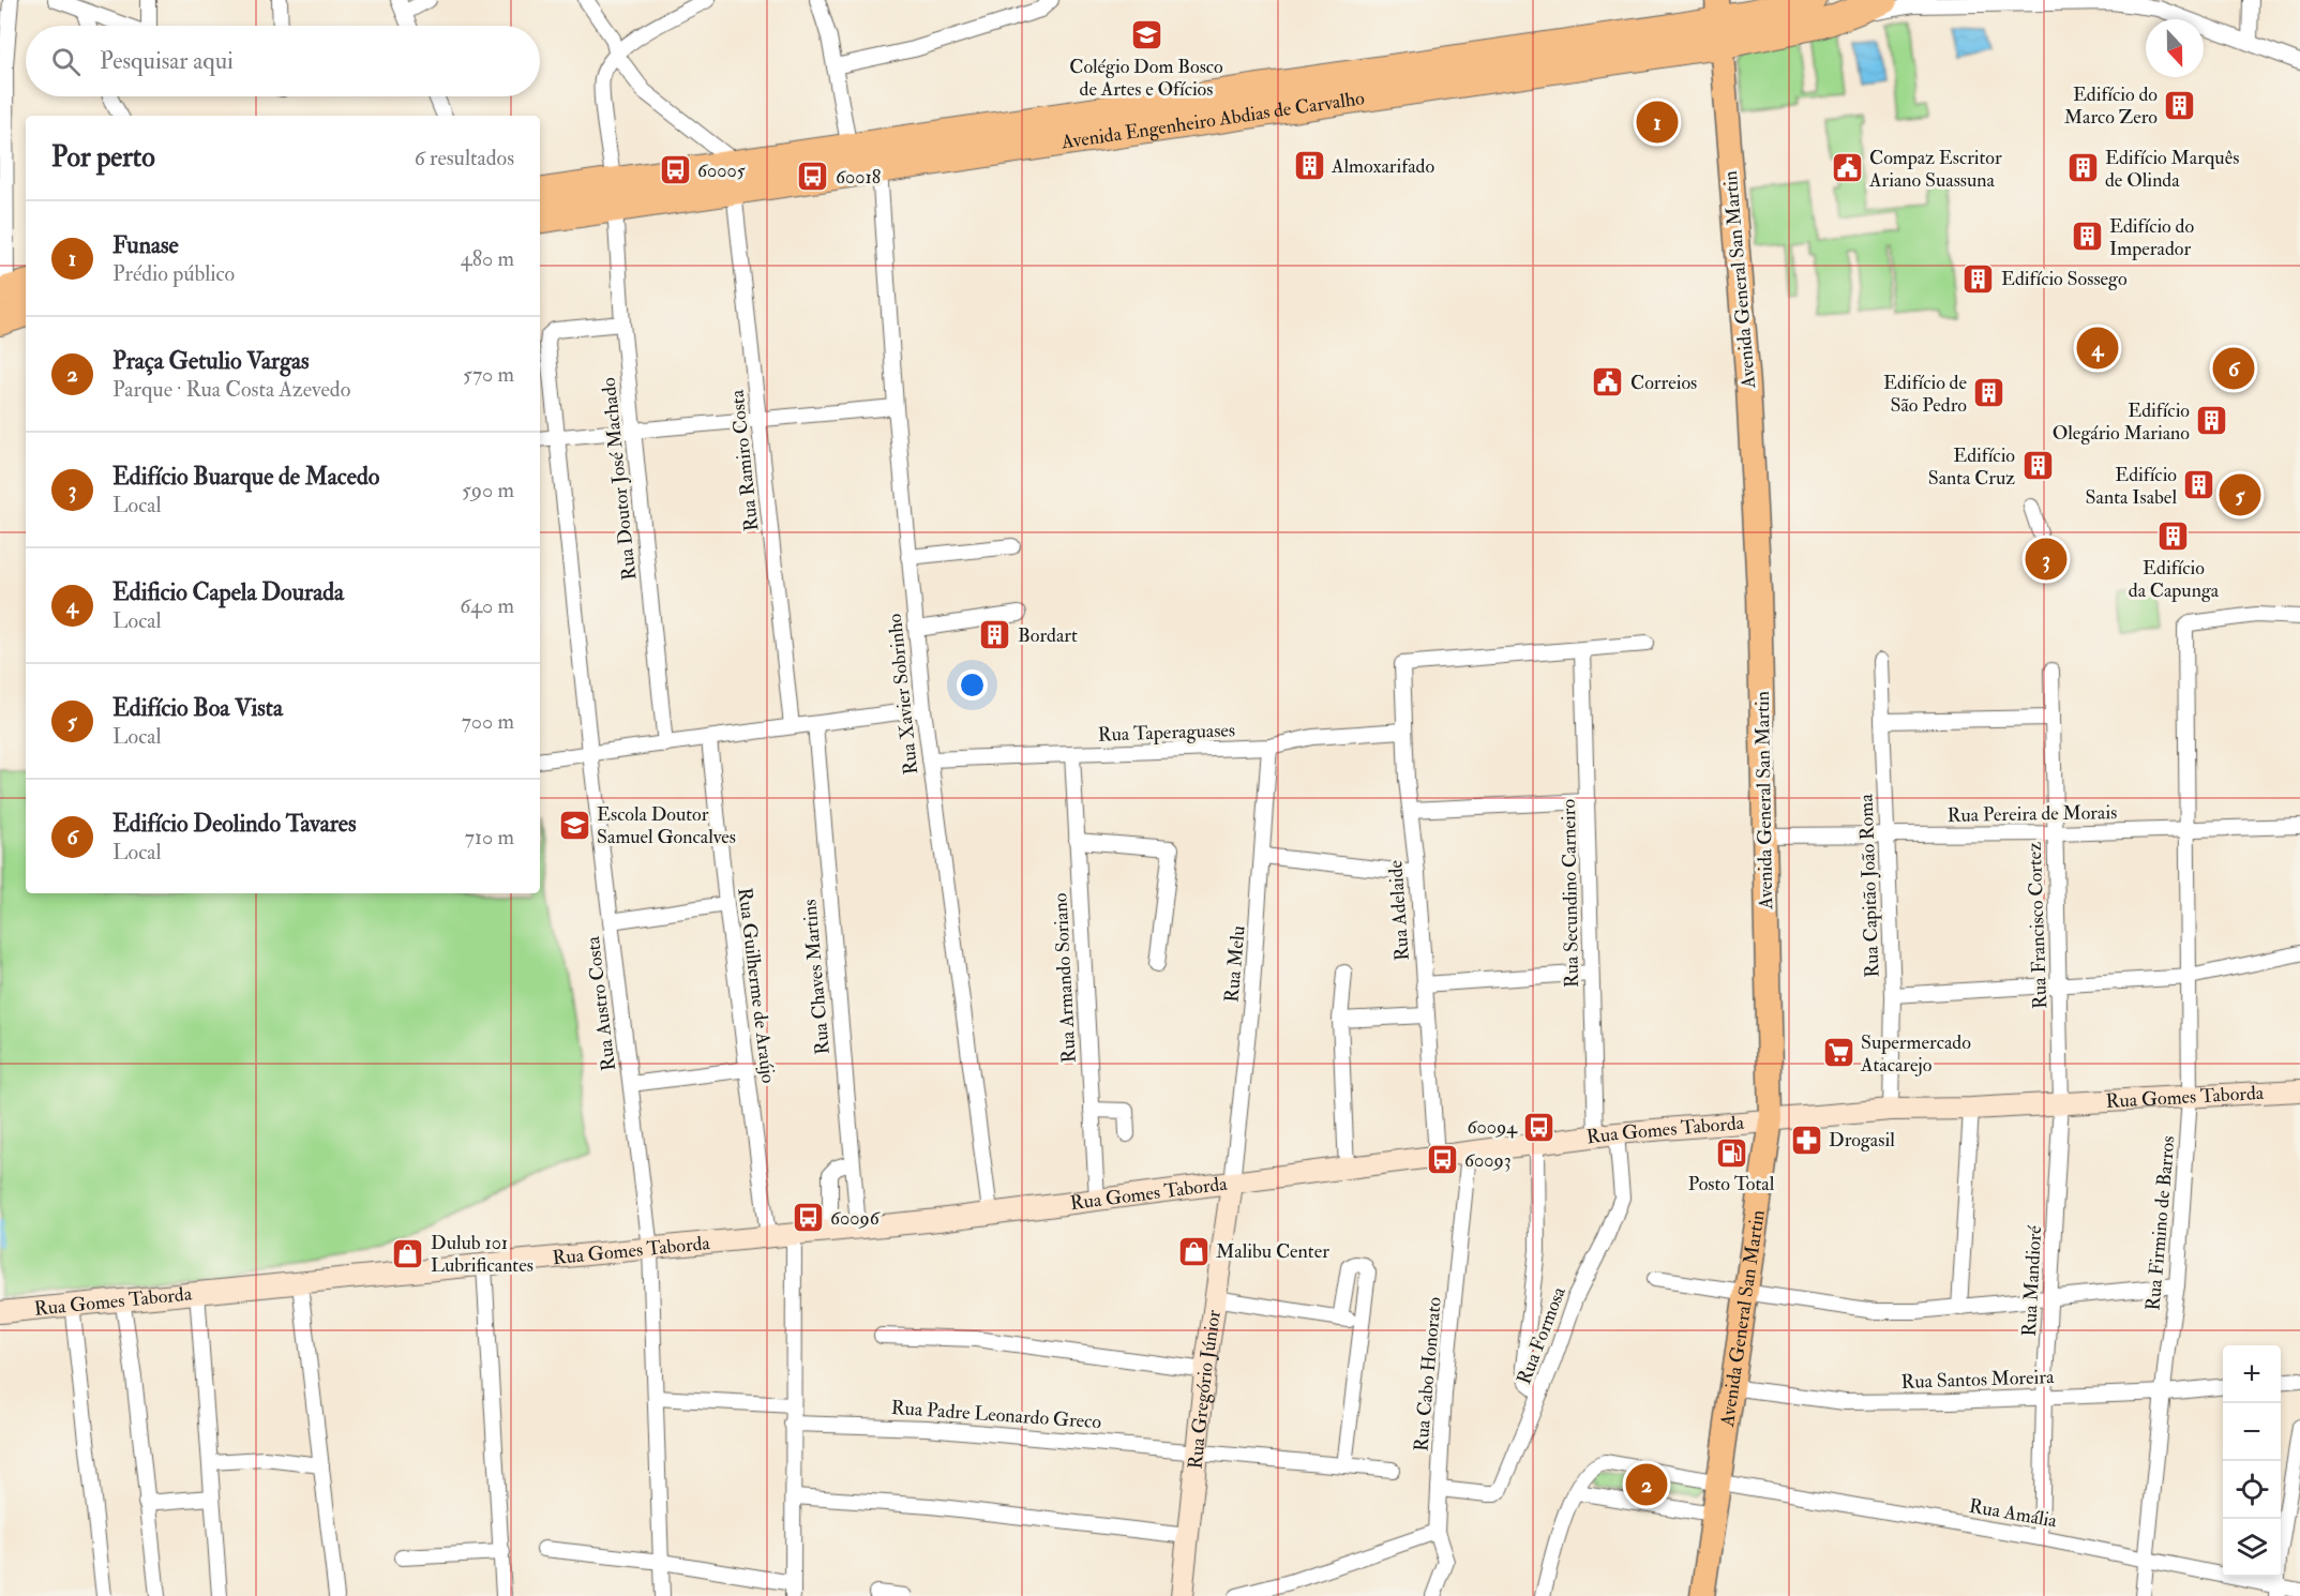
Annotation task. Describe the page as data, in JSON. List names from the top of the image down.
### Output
{
  "streets": {
    "highway": ["Avenida Engenheiro Abdias de Carvalho"],
    "main road": ["Avenida General San Martin", "Rua Gomes Taborda", "Rua Gregório Júnior"],
    "street": [
      "Rua Ramiro Costa",
      "Rua Doutor José Machado",
      "Rua Xavier Sobrinho",
      "Rua Taperaguases",
      "Rua Pereira de Morais",
      "Rua Capitão João Roma",
      "Rua Secundino Carneiro",
      "Rua Adelaide",
      "Rua Francisco Cortez",
      "Rua Melu",
      "Rua Chaves Martins",
      "Rua Armando Soriano",
      "Rua Guilherme de Araújo",
      "Rua Austro Costa",
      "Rua Firmino de Barros",
      "Rua Mandioré",
      "Rua Formosa",
      "Rua Cabo Honorato",
      "Rua Santos Moreira",
      "Rua Padre Leonardo Greco",
      "Rua Amália"
    ]
  },
  "crossings": [
    ["Avenida Engenheiro Abdias de Carvalho", "Avenida General San Martin"],
    ["Avenida Engenheiro Abdias de Carvalho", "Rua Ramiro Costa"],
    ["Avenida Engenheiro Abdias de Carvalho", "Rua Doutor José Machado"],
    ["Avenida Engenheiro Abdias de Carvalho", "Rua Xavier Sobrinho"],
    ["Avenida General San Martin", "Rua Pereira de Morais"],
    ["Avenida General San Martin", "Rua Gomes Taborda"],
    ["Avenida General San Martin", "Rua Santos Moreira"],
    ["Avenida General San Martin", "Rua Amália"],
    ["Rua Doutor José Machado", "Rua Austro Costa"],
    ["Rua Xavier Sobrinho", "Rua Taperaguases"],
    ["Rua Xavier Sobrinho", "Rua Gomes Taborda"],
    ["Rua Taperaguases", "Rua Adelaide"],
    ["Rua Taperaguases", "Rua Melu"],
    ["Rua Taperaguases", "Rua Armando Soriano"],
    ["Rua Pereira de Morais", "Rua Capitão João Roma"],
    ["Rua Pereira de Morais", "Rua Francisco Cortez"],
    ["Rua Pereira de Morais", "Rua Firmino de Barros"],
    ["Rua Capitão João Roma", "Rua Gomes Taborda"],
    ["Rua Secundino Carneiro", "Rua Adelaide"],
    ["Rua Secundino Carneiro", "Rua Gomes Taborda"],
    ["Rua Secundino Carneiro", "Rua Formosa"],
    ["Rua Adelaide", "Rua Gomes Taborda"],
    ["Rua Francisco Cortez", "Rua Gomes Taborda"],
    ["Rua Francisco Cortez", "Rua Mandioré"],
    ["Rua Melu", "Rua Gomes Taborda"],
    ["Rua Melu", "Rua Gregório Júnior"],
    ["Rua Chaves Martins", "Rua Gomes Taborda"],
    ["Rua Armando Soriano", "Rua Gomes Taborda"],
    ["Rua Guilherme de Araújo", "Rua Gomes Taborda"],
    ["Rua Austro Costa", "Rua Gomes Taborda"],
    ["Rua Gomes Taborda", "Rua Firmino de Barros"],
    ["Rua Gomes Taborda", "Rua Mandioré"],
    ["Rua Gomes Taborda", "Rua Formosa"],
    ["Rua Gomes Taborda", "Rua Cabo Honorato"],
    ["Rua Gomes Taborda", "Rua Gregório Júnior"],
    ["Rua Firmino de Barros", "Rua Santos Moreira"],
    ["Rua Firmino de Barros", "Rua Amália"],
    ["Rua Mandioré", "Rua Santos Moreira"],
    ["Rua Mandioré", "Rua Amália"],
    ["Rua Formosa", "Rua Cabo Honorato"],
    ["Rua Gregório Júnior", "Rua Padre Leonardo Greco"]
  ],
  "places": {
    "school or university": ["Colégio Dom Bosco de Artes e Ofícios", "Escola Doutor Samuel Goncalves"],
    "building": [
      "Edifício do Marco Zero",
      "Almoxarifado",
      "Edifício Marquês de Olinda",
      "Edifício do Imperador",
      "Edifício Sossego",
      "Edifício de São Pedro",
      "Edifício Olegário Mariano",
      "Edifício Santa Cruz",
      "Edifício Santa Isabel",
      "Edifício da Capunga",
      "Bordart"
    ],
    "public building": ["Compaz Escritor Ariano Suassuna", "Correios"],
    "bus stop": [
      "60005",
      "60018",
      "60094",
      "60093",
      "60096"
    ],
    "supermarket": ["Supermercado Atacarejo"],
    "pharmacy": ["Drogasil"],
    "fuel station": ["Posto Total"],
    "shop": ["Malibu Center", "Dulub 101 Lubrificantes"]
  },
  "north": "bottom",
  "page": {
    "search": "Pesquisar aqui",
    "pins": [
      "1",
      "4",
      "6",
      "5",
      "3",
      "2"
    ],
    "heading": ["Por perto", "6 resultados"],
    "list": [
      {
        "mark": "1",
        "name": "Funase",
        "note": "Prédio público",
        "value": "480 m"
      },
      {
        "mark": "2",
        "name": "Praça Getulio Vargas",
        "note": "Parque · Rua Costa Azevedo",
        "value": "570 m"
      },
      {
        "mark": "3",
        "name": "Edifício Buarque de Macedo",
        "note": "Local",
        "value": "590 m"
      },
      {
        "mark": "4",
        "name": "Edificio Capela Dourada",
        "note": "Local",
        "value": "640 m"
      },
      {
        "mark": "5",
        "name": "Edifício Boa Vista",
        "note": "Local",
        "value": "700 m"
      },
      {
        "mark": "6",
        "name": "Edifício Deolindo Tavares",
        "note": "Local",
        "value": "710 m"
      }
    ],
    "map_buttons": ["+", "−"]
  }
}
